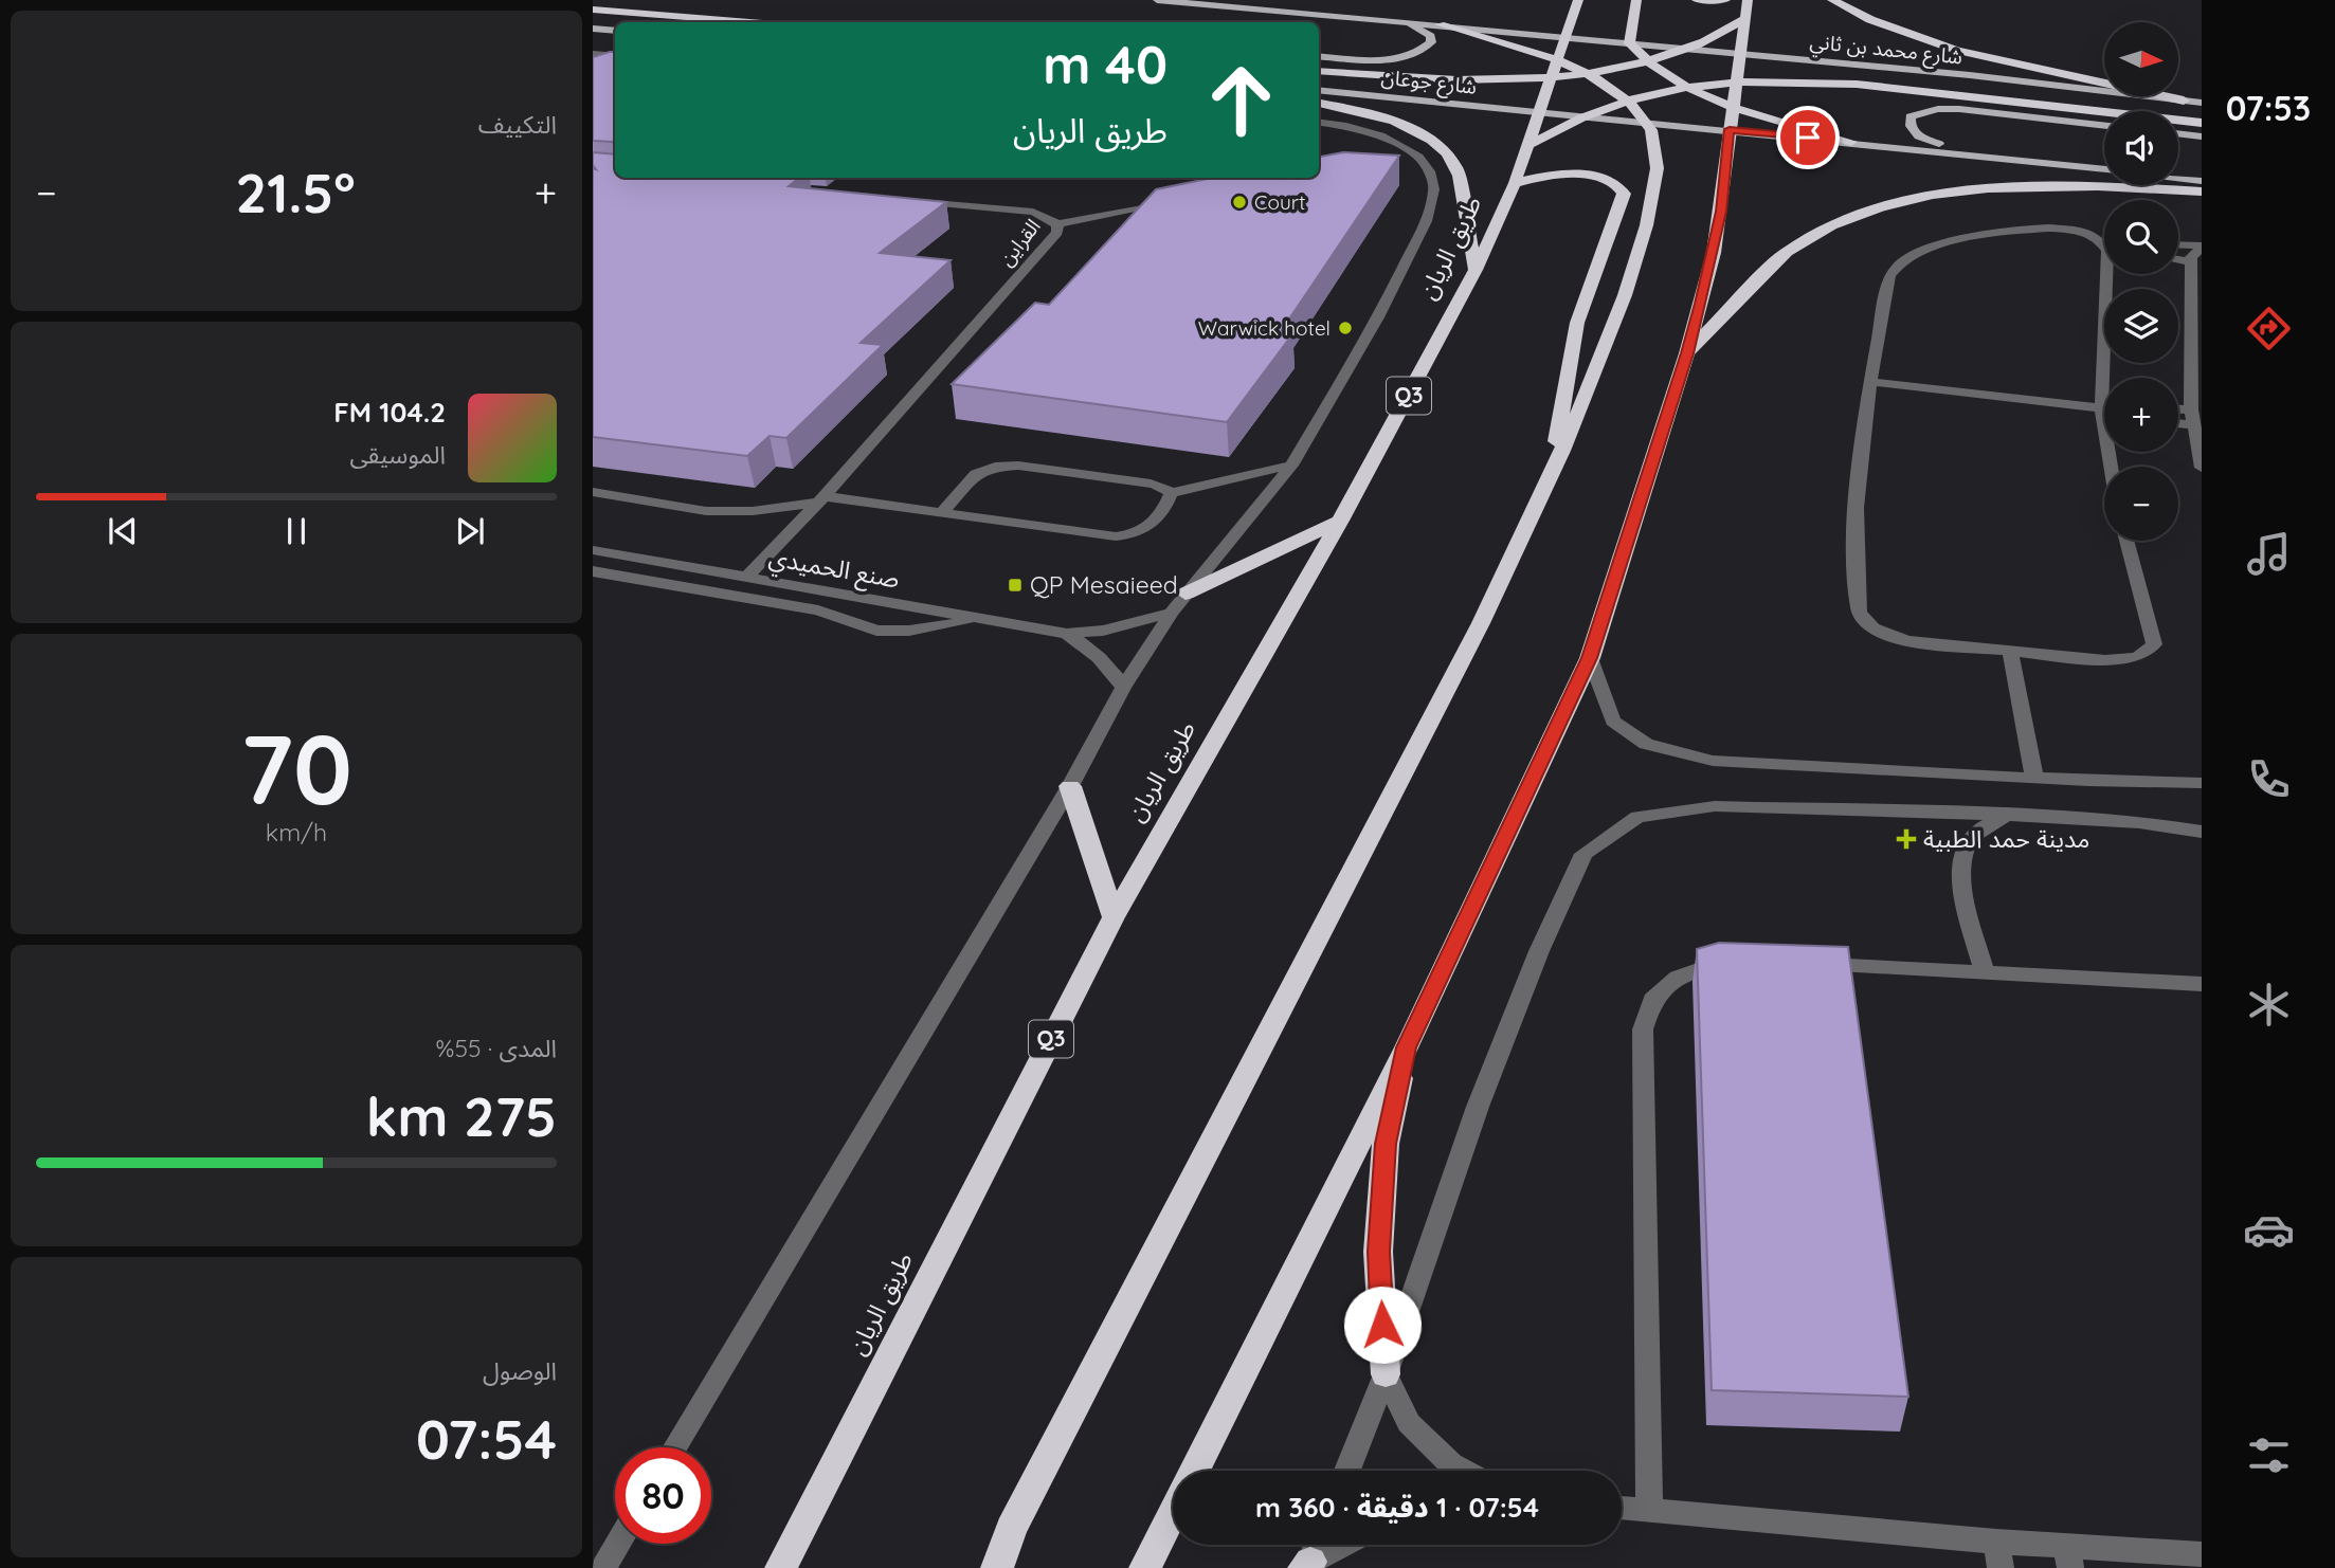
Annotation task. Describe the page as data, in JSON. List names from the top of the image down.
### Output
{
  "streets": {
    "highway": ["طريق الريان", "Q3"],
    "main road": ["شارع محمد بن ثاني", "شارع جوعان"],
    "street": ["القراين", "صنع الحميدي"]
  },
  "crossings": [
    ["شارع محمد بن ثاني", "طريق الريان"],
    ["شارع جوعان", "طريق الريان"],
    ["القراين", "صنع الحميدي"],
    ["طريق الريان", "صنع الحميدي"]
  ],
  "places": {
    "other": ["Court", "Warwick hotel"],
    "transit": ["QP Mesaieed"],
    "health": ["مدينة حمد الطبية"]
  },
  "north": "right",
  "page": {
    "tabs": "07:53",
    "tile": [
      "التكييف",
      ["70", "km/h"],
      ["المدى · 55%", "275 km"],
      ["الوصول", "07:54"]
    ],
    "map_buttons": ["+", "−"],
    "turn": ["40 m", "طريق الريان"],
    "heat": ["−", "21.5°", "+"],
    "song": ["104.2 FM", "الموسيقى"],
    "limit": "80",
    "trip": "07:54 · 1 دقيقة · 360 m"
  }
}
